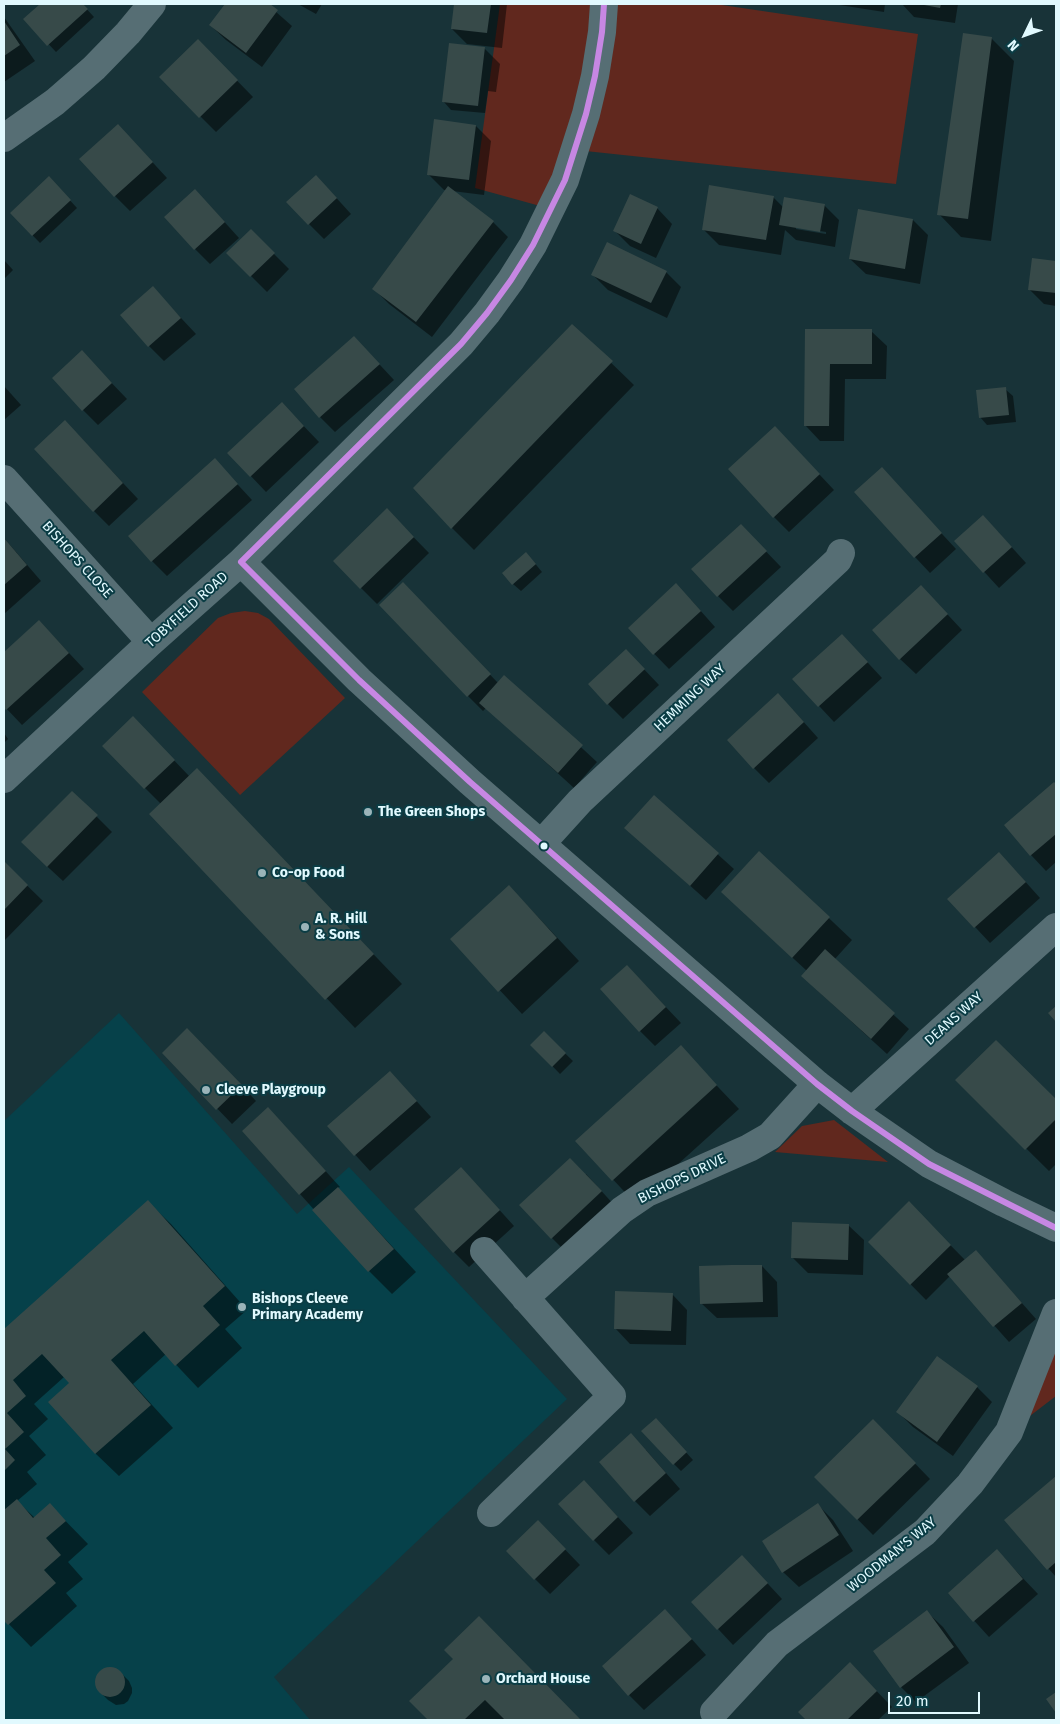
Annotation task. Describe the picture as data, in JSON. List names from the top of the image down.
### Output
{
  "streets": {
    "street": [
      "BISHOPS CLOSE",
      "TOBYFIELD ROAD",
      "HEMMING WAY",
      "DEANS WAY",
      "BISHOPS DRIVE",
      "WOODMAN'S WAY"
    ]
  },
  "crossings": [
    ["BISHOPS CLOSE", "TOBYFIELD ROAD"]
  ],
  "places": [
    "The Green Shops",
    "Co-op Food",
    "A. R. Hill & Sons",
    "Cleeve Playgroup",
    "Bishops Cleeve Primary Academy",
    "Orchard House"
  ],
  "scale_bar": "20 m",
  "north": "bottom left"
}
